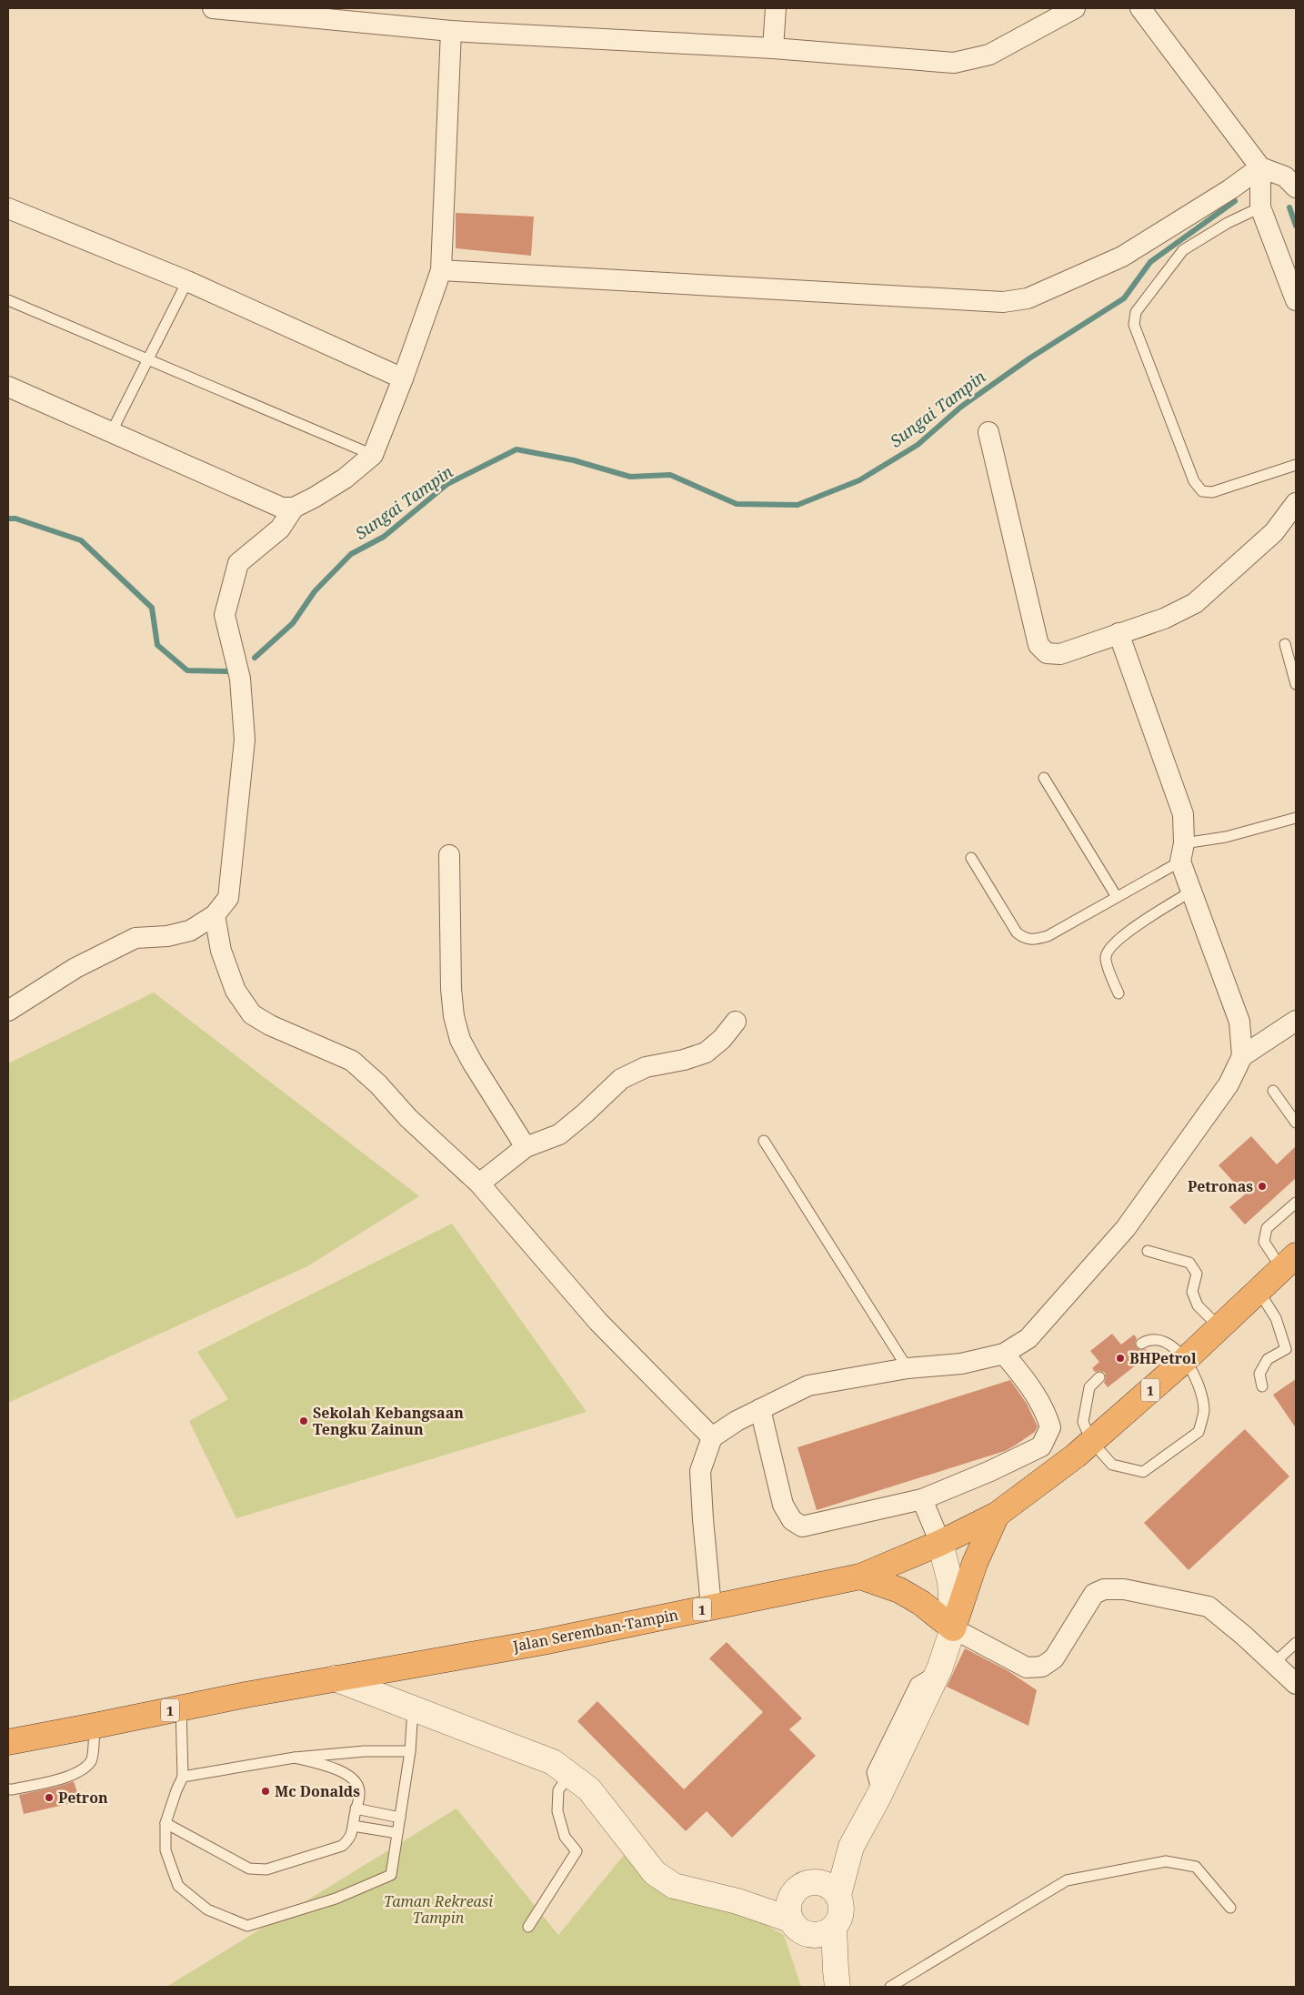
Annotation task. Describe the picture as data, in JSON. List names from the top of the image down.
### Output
{
  "streets": {
    "highway": ["1", "Jalan Seremban-Tampin"]
  },
  "water": ["Sungai Tampin"],
  "parks": ["Taman Rekreasi Tampin"],
  "places": [
    "Petronas",
    "BHPetrol",
    "Sekolah Kebangsaan Tengku Zainun",
    "Mc Donalds",
    "Petron"
  ]
}
